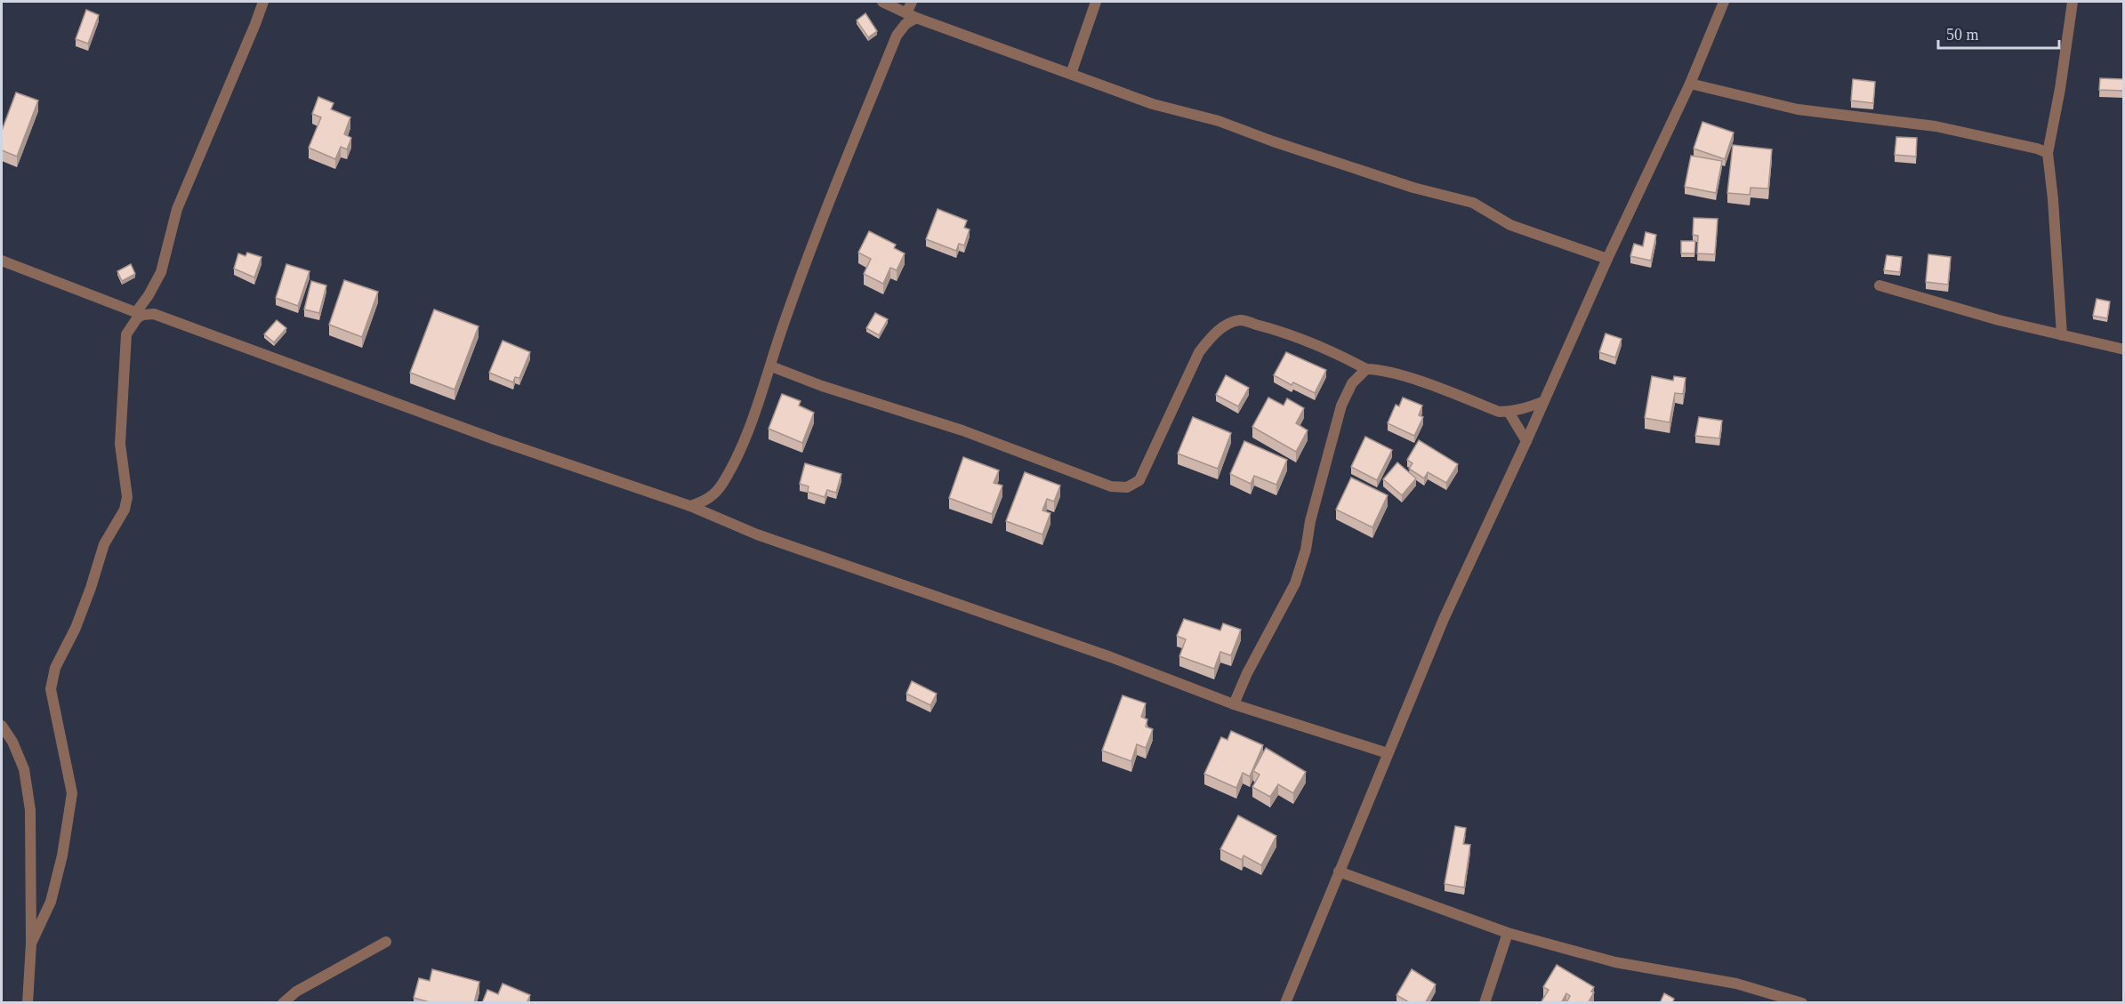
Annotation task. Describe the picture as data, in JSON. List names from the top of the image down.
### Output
{
  "scale_bar": "50 m"
}
